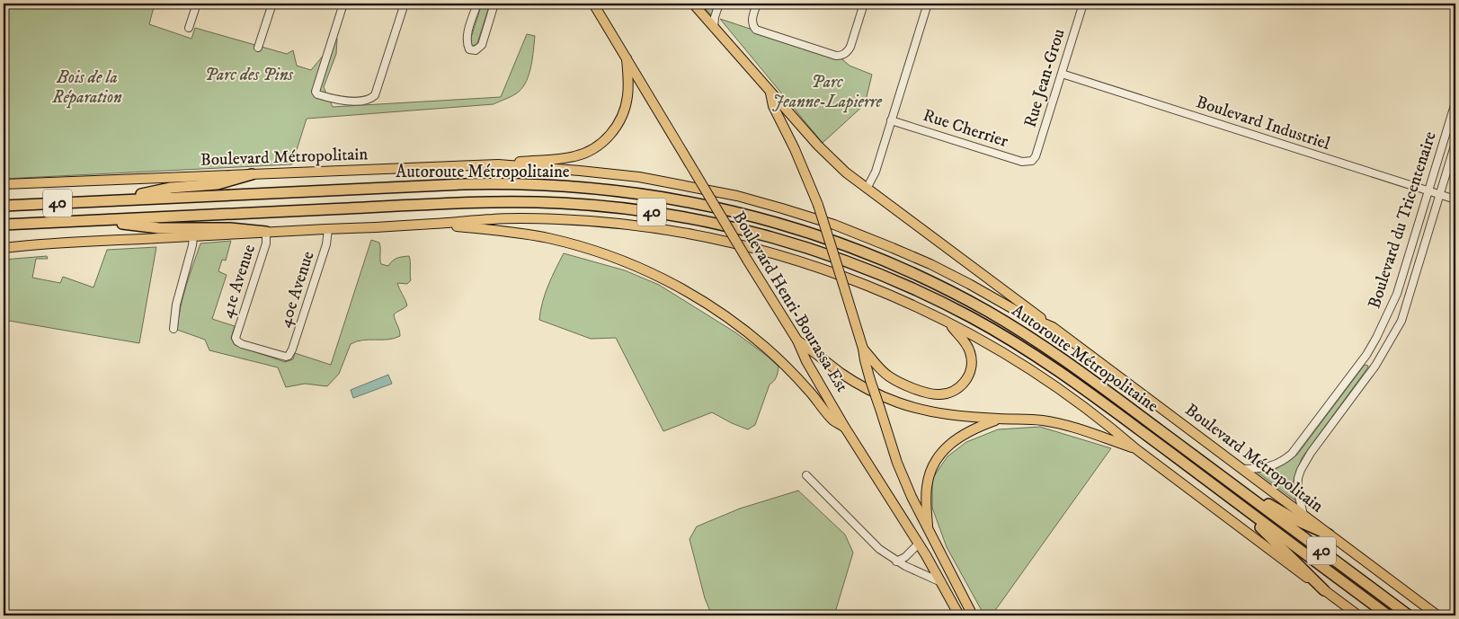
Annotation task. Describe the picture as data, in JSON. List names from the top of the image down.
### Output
{
  "streets": {
    "highway": ["Autoroute Métropolitaine", "40"],
    "main road": ["Boulevard Métropolitain", "Boulevard Henri-Bourassa Est"],
    "street": [
      "Rue Jean-Grou",
      "Boulevard Industriel",
      "Rue Cherrier",
      "Boulevard du Tricentenaire",
      "41e Avenue",
      "40e Avenue"
    ]
  },
  "crossings": [
    ["Rue Jean-Grou", "Boulevard Industriel"],
    ["Rue Jean-Grou", "Rue Cherrier"],
    ["Boulevard Industriel", "Boulevard du Tricentenaire"],
    ["Boulevard Métropolitain", "Boulevard du Tricentenaire"],
    ["41e Avenue", "40e Avenue"]
  ],
  "parks": ["Parc des Pins", "Bois de la Réparation", "Parc Jeanne-Lapierre"]
}
